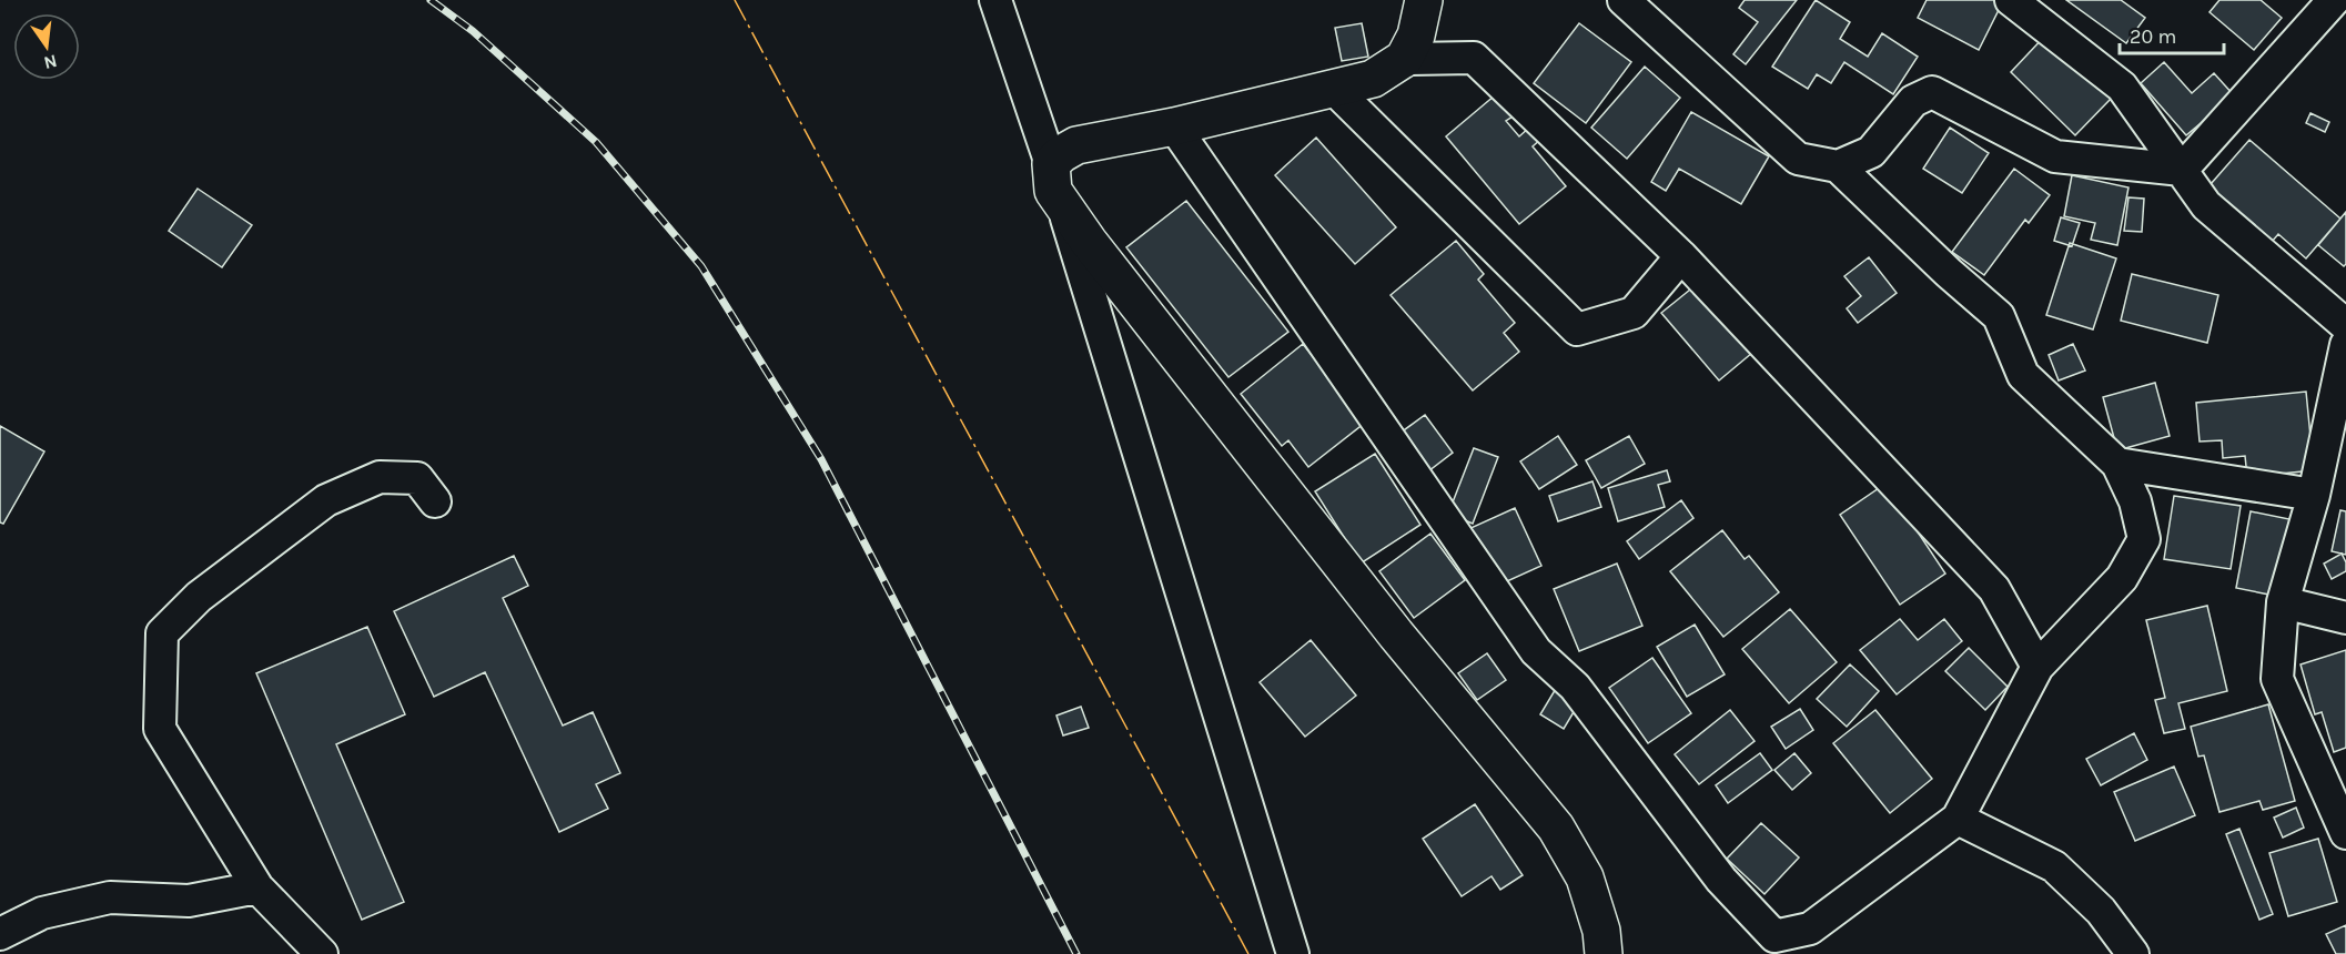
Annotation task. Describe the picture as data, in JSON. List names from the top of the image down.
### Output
{
  "scale_bar": "20 m",
  "north": "bottom"
}
